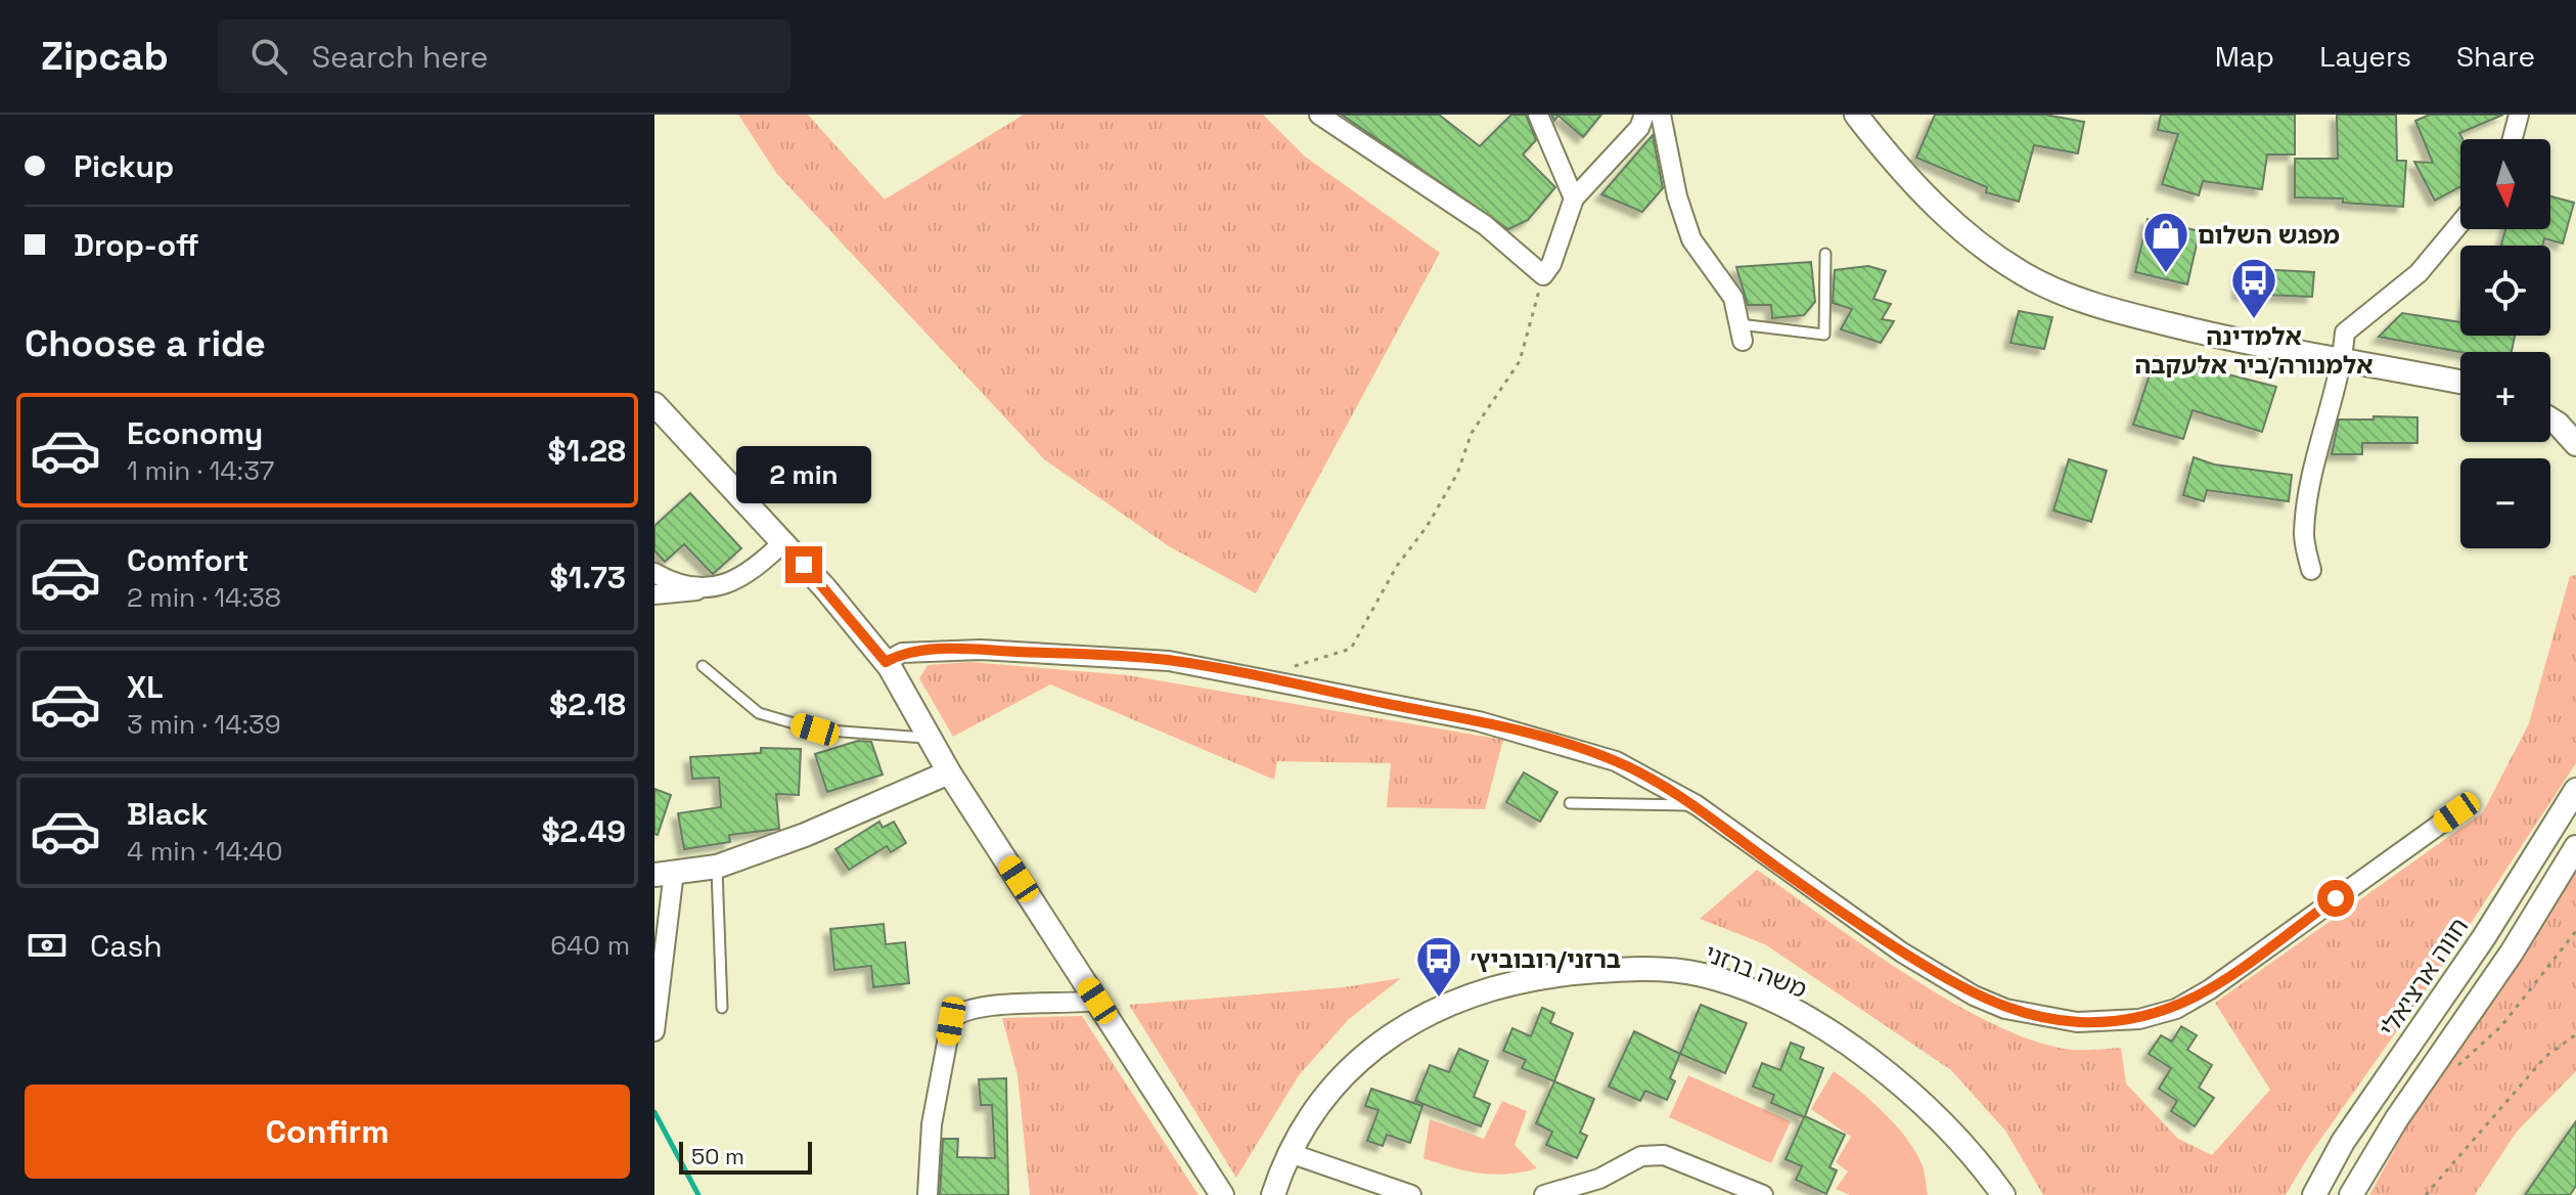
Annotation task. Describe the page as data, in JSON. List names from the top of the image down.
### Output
{
  "streets": {
    "street": ["משה ברזני", "חווה ארציאלי"]
  },
  "places": {
    "shop": ["מפגש השלום"],
    "bus stop": ["אלמדינה אלמנורה/ביר אלעקבה", "ברזני/רובוביץ׳"]
  },
  "scale_bar": "50 m",
  "north": "bottom",
  "page": {
    "header": "Zipcab",
    "search": "Search here",
    "nav": ["Map", "Layers", "Share"],
    "banner": ["Pickup", "Drop-off"],
    "map_buttons": ["+", "−"],
    "heading": "Choose a ride",
    "list": [
      {
        "name": "Economy",
        "note": "1 min · 14:37",
        "value": "$1.28"
      },
      {
        "name": "Comfort",
        "note": "2 min · 14:38",
        "value": "$1.73"
      },
      {
        "name": "XL",
        "note": "3 min · 14:39",
        "value": "$2.18"
      },
      {
        "name": "Black",
        "note": "4 min · 14:40",
        "value": "$2.49"
      }
    ],
    "bubble": "2 min",
    "pay": ["Cash", "640 m"],
    "buttons": "Confirm",
    "scale": "50 m"
  }
}
